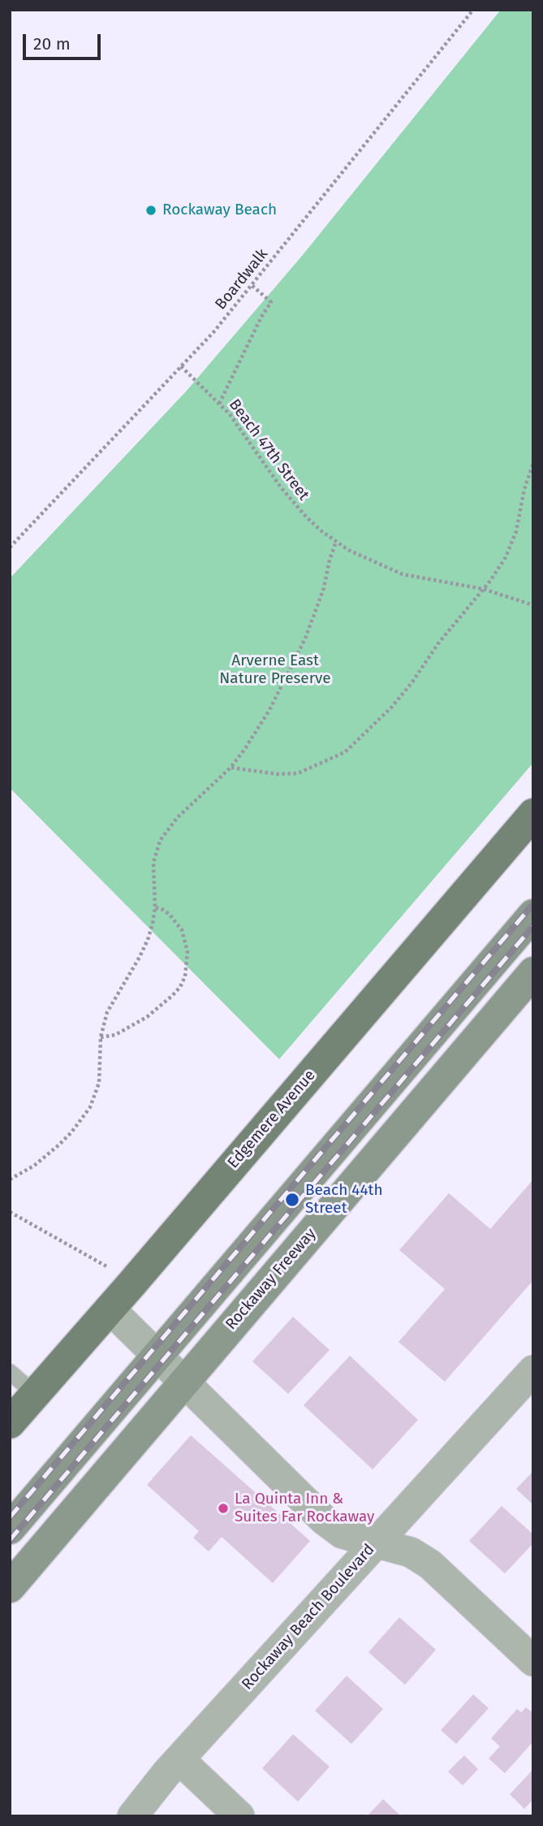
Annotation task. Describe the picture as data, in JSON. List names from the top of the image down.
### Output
{
  "streets": {
    "main road": ["Edgemere Avenue"],
    "street": ["Rockaway Freeway", "Rockaway Beach Boulevard"],
    "path": ["Boardwalk", "Beach 47th Street"]
  },
  "crossings": [
    ["Boardwalk", "Beach 47th Street"]
  ],
  "parks": ["Arverne East Nature Preserve"],
  "places": ["Rockaway Beach", "Beach 44th Street", "La Quinta Inn & Suites Far Rockaway"],
  "scale_bar": "20 m"
}
